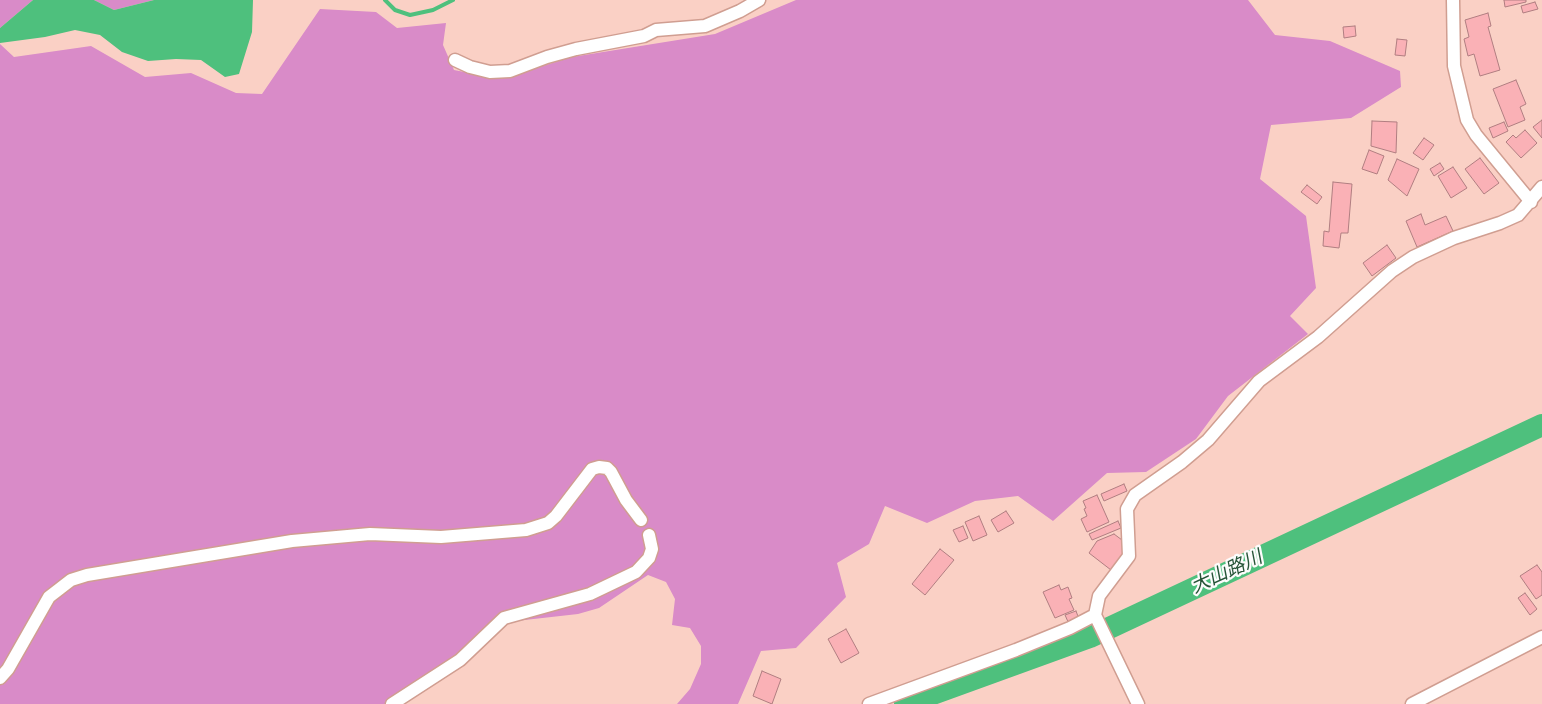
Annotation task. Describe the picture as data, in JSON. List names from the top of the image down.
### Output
{
  "water": ["大山路川"]
}
